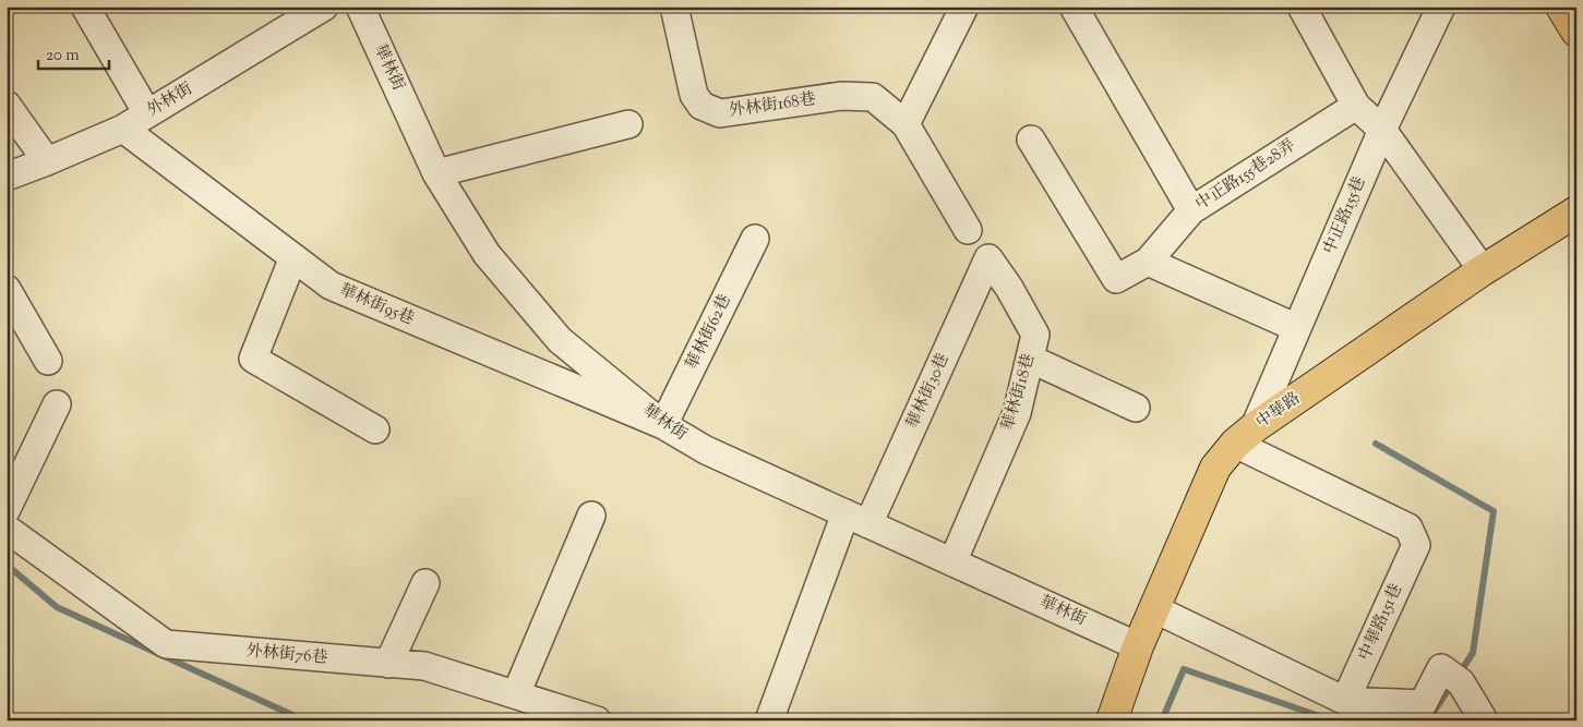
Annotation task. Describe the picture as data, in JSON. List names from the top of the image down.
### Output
{
  "streets": {
    "main road": ["中華路"],
    "street": [
      "華林街",
      "外林街",
      "外林街168巷",
      "中正路155巷28弄",
      "中正路155巷",
      "華林街95巷",
      "華林街62巷",
      "華林街30巷",
      "華林街18巷",
      "中華路151巷",
      "外林街76巷"
    ]
  },
  "crossings": [
    ["華林街", "華林街95巷"],
    ["華林街", "華林街62巷"],
    ["華林街", "華林街30巷"],
    ["華林街", "華林街18巷"],
    ["華林街", "中華路"],
    ["外林街", "華林街95巷"],
    ["中正路155巷", "中華路"],
    ["中正路155巷", "中華路151巷"],
    ["華林街95巷", "華林街62巷"],
    ["華林街30巷", "華林街18巷"],
    ["中華路", "中華路151巷"]
  ],
  "scale_bar": "20 m"
}
